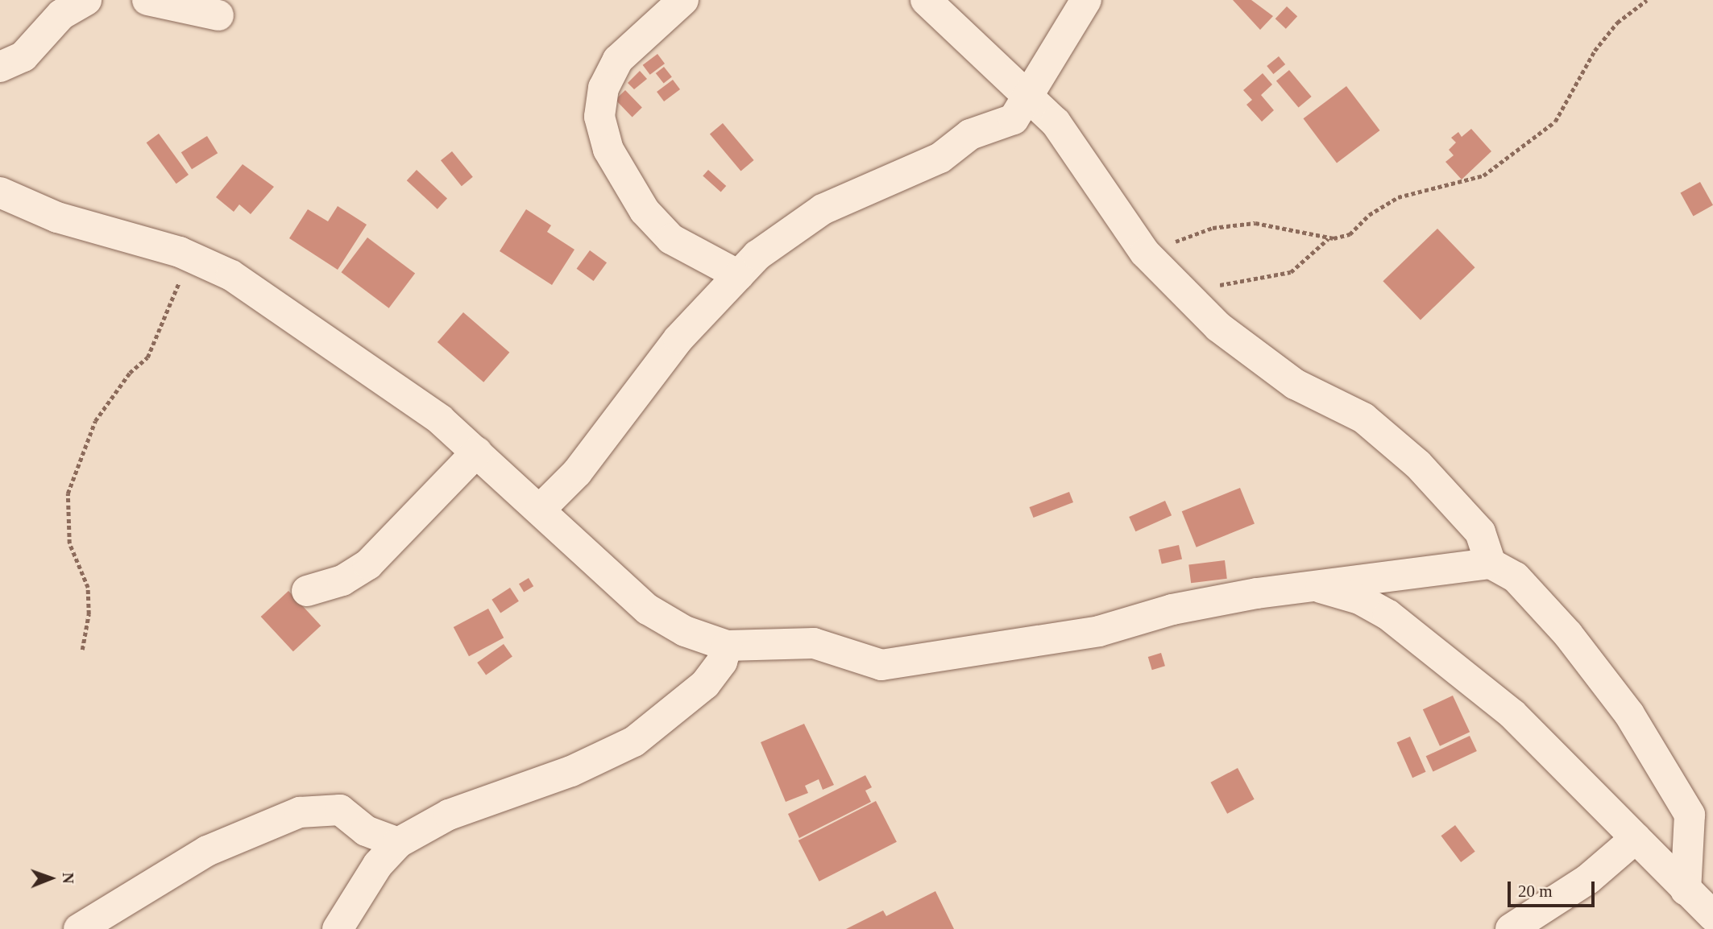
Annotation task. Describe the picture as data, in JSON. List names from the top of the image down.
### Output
{
  "scale_bar": "20 m",
  "north": "right"
}
